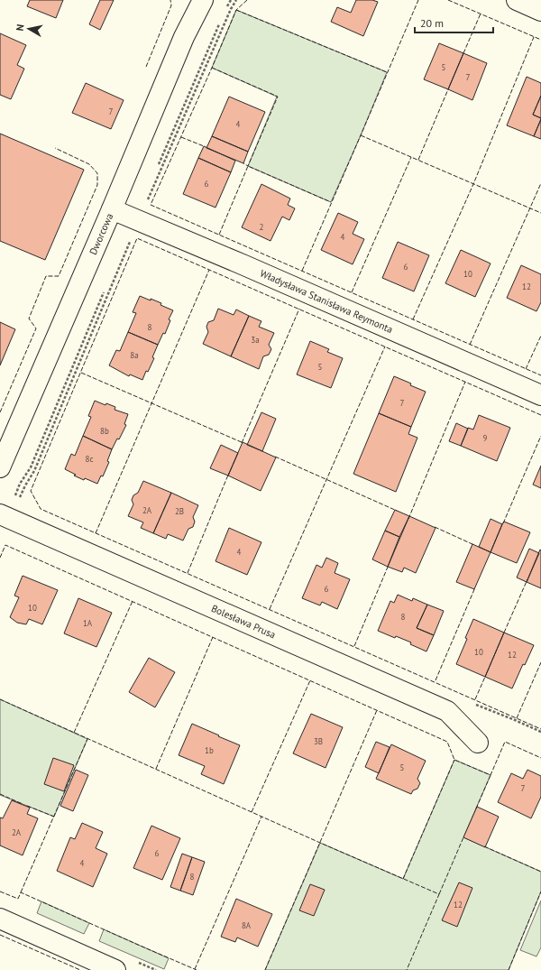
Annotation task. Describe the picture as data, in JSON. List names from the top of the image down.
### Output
{
  "streets": {
    "street": ["Dworcowa", "Władysława Stanisława Reymonta", "Bolesława Prusa"]
  },
  "crossings": [
    ["Dworcowa", "Władysława Stanisława Reymonta"]
  ],
  "house_numbers": [
    "5",
    "7",
    "7",
    "4",
    "6",
    "2",
    "4",
    "6",
    "10",
    "12",
    "8",
    "3a",
    "8a",
    "5",
    "7",
    "8b",
    "9",
    "8c",
    "2A",
    "2B",
    "4",
    "6",
    "10",
    "8",
    "1A",
    "10",
    "12",
    "3B",
    "1b",
    "5",
    "7",
    "2A",
    "6",
    "4",
    "8",
    "12",
    "8A"
  ],
  "scale_bar": "20 m",
  "north": "left"
}
